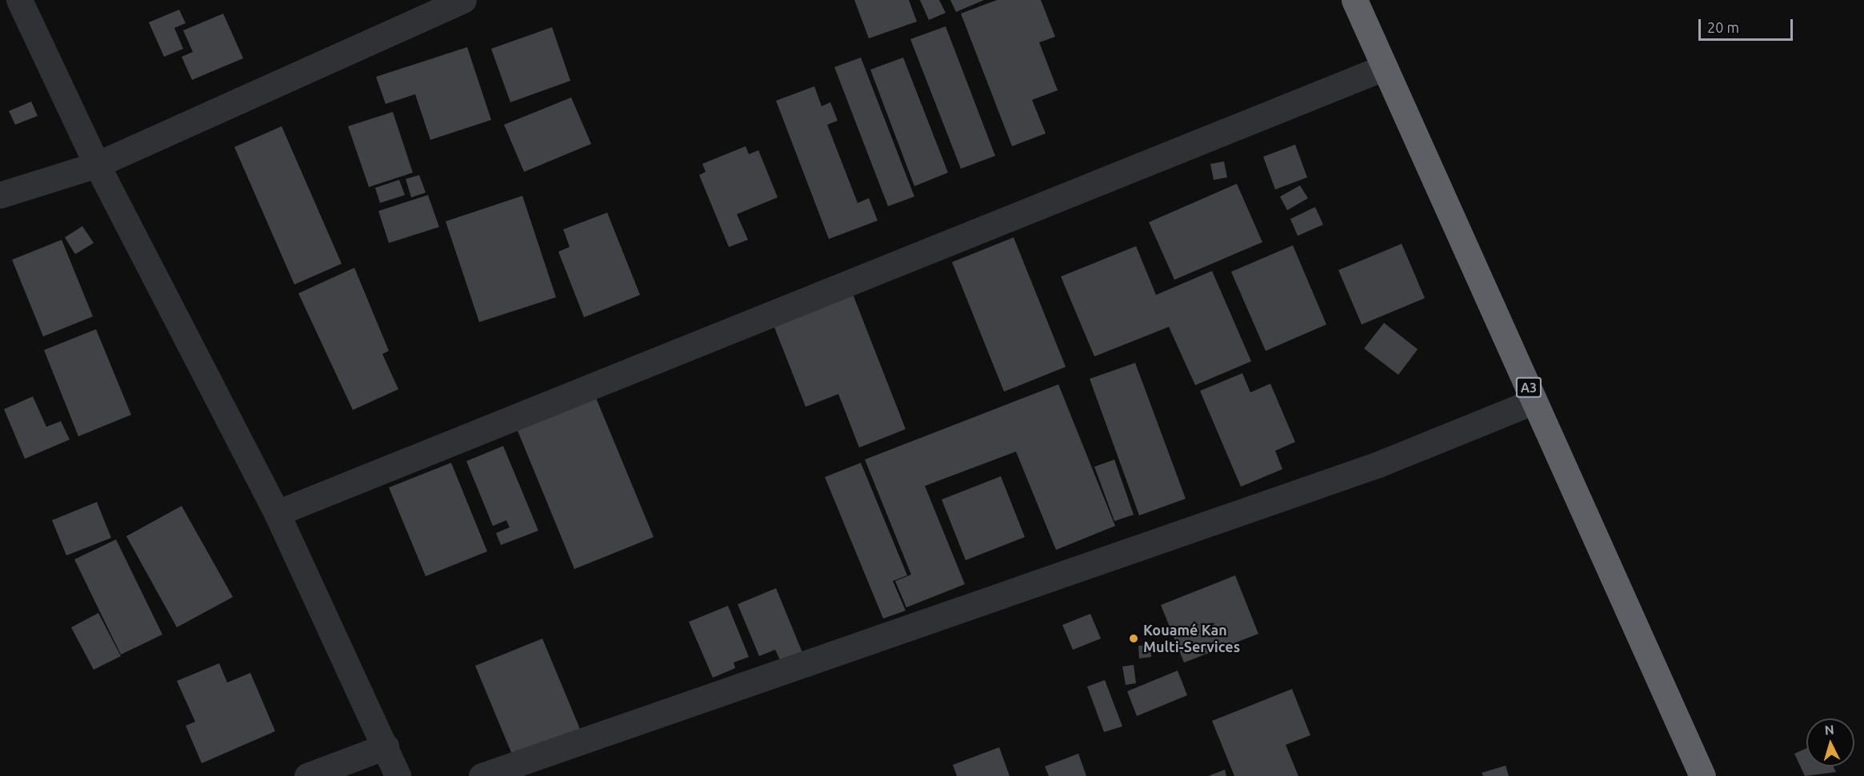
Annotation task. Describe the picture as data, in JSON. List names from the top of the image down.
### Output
{
  "streets": {
    "highway": ["A3"]
  },
  "places": ["Kouamé Kan Multi-Services"],
  "scale_bar": "20 m",
  "north": "top"
}
